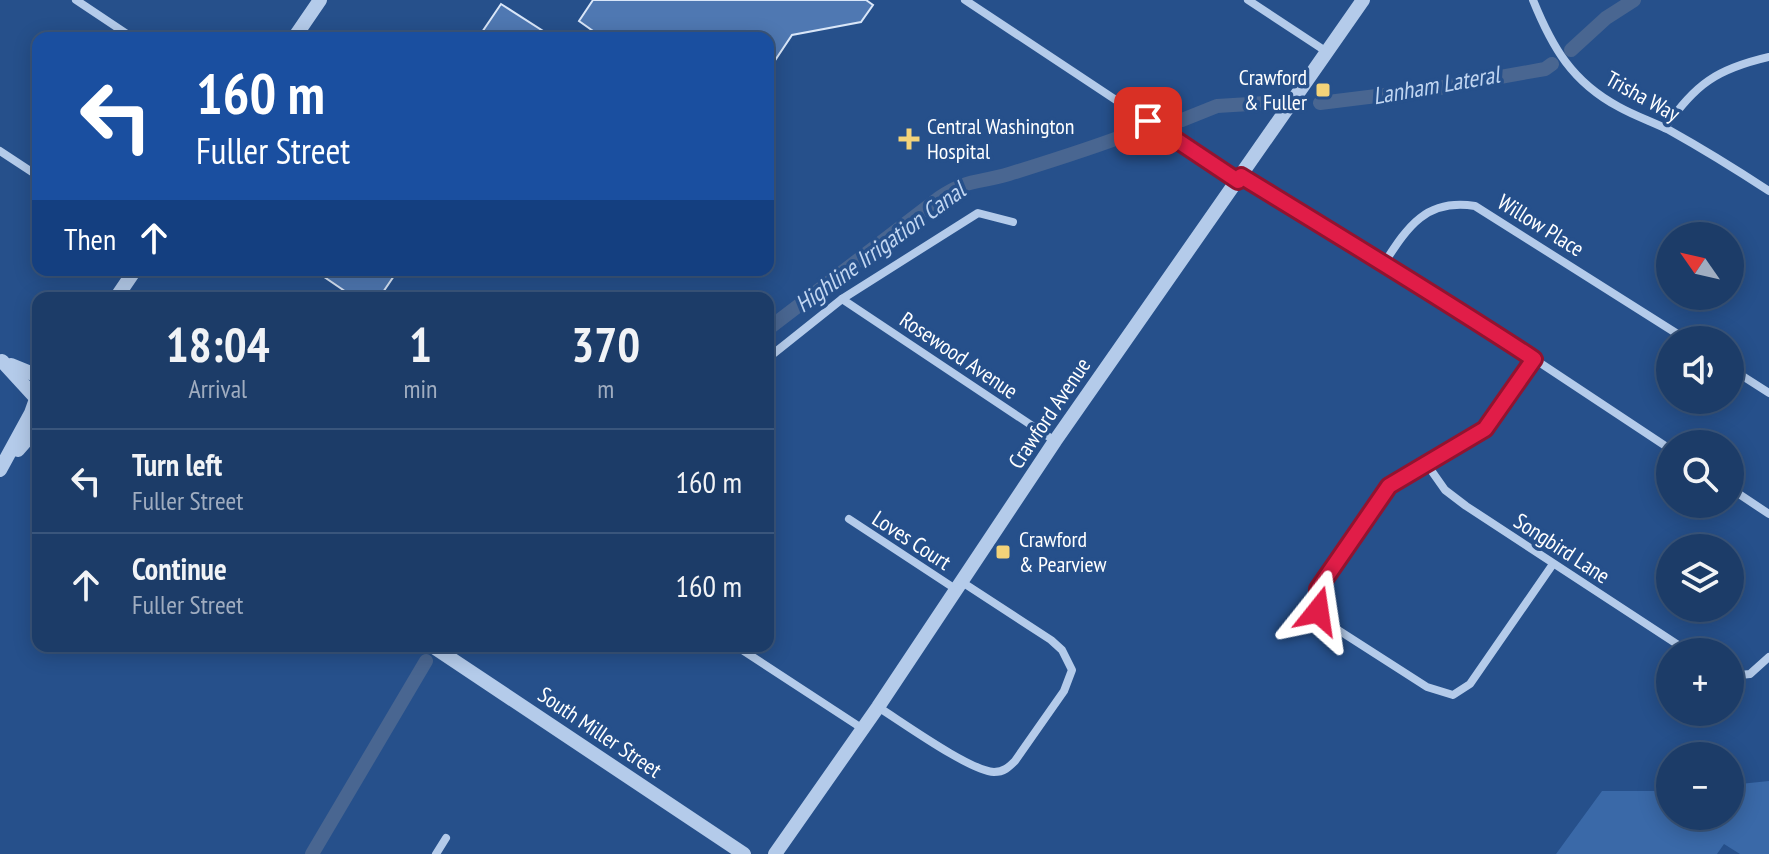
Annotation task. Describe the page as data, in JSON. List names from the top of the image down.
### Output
{
  "streets": {
    "street": [
      "Trisha Way",
      "Willow Place",
      "Rosewood Avenue",
      "Crawford Avenue",
      "Loves Court",
      "Songbird Lane",
      "South Miller Street"
    ]
  },
  "crossings": [
    ["Rosewood Avenue", "Crawford Avenue"],
    ["Crawford Avenue", "Loves Court"]
  ],
  "water": ["Lanham Lateral", "Highline Irrigation Canal"],
  "places": {
    "transit": ["Crawford & Fuller", "Crawford & Pearview"],
    "health": ["Central Washington Hospital"]
  },
  "north": "top left",
  "page": {
    "turn": ["160 m", "Fuller Street"],
    "then": "Then",
    "map_buttons": ["+", "−"],
    "eta": [
      "18:04",
      "Arrival",
      "1",
      "min",
      "370",
      "m"
    ],
    "list": [
      {
        "name": "Turn left",
        "note": "Fuller Street",
        "value": "160 m"
      },
      {
        "name": "Continue",
        "note": "Fuller Street",
        "value": "160 m"
      }
    ]
  }
}
